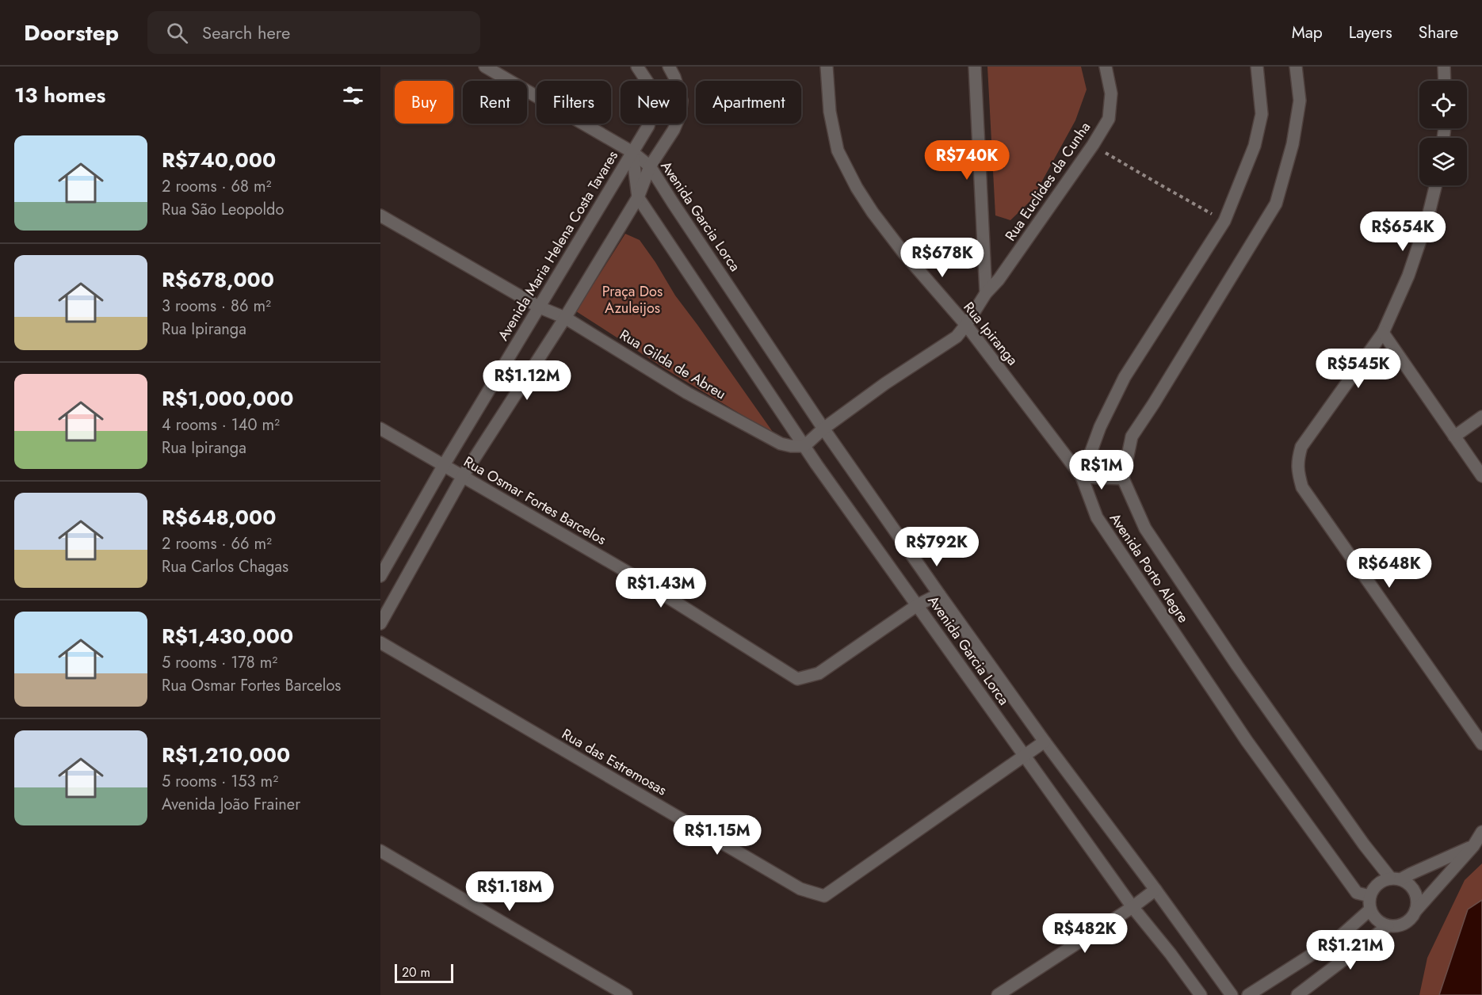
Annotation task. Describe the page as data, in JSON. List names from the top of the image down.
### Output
{
  "streets": {
    "street": [
      "Rua Euclides da Cunha",
      "Avenida Garcia Lorca",
      "Avenida Maria Helena Costa Tavares",
      "Rua Ipiranga",
      "Rua Gilda de Abreu",
      "Rua Osmar Fortes Barcelos",
      "Avenida Porto Alegre",
      "Rua das Estremosas"
    ]
  },
  "crossings": [
    ["Rua Euclides da Cunha", "Avenida Garcia Lorca"],
    ["Rua Euclides da Cunha", "Rua Ipiranga"],
    ["Rua Euclides da Cunha", "Rua Gilda de Abreu"],
    ["Avenida Garcia Lorca", "Avenida Maria Helena Costa Tavares"],
    ["Avenida Garcia Lorca", "Rua Gilda de Abreu"],
    ["Avenida Garcia Lorca", "Rua Osmar Fortes Barcelos"],
    ["Avenida Garcia Lorca", "Rua das Estremosas"],
    ["Avenida Maria Helena Costa Tavares", "Rua Gilda de Abreu"],
    ["Avenida Maria Helena Costa Tavares", "Rua Osmar Fortes Barcelos"],
    ["Rua Ipiranga", "Avenida Porto Alegre"]
  ],
  "parks": ["Praça Dos Azuleijos"],
  "scale_bar": "20 m",
  "page": {
    "header": "Doorstep",
    "search": "Search here",
    "nav": ["Map", "Layers", "Share"],
    "heading": "13 homes",
    "chip": [
      "Buy",
      "Rent",
      "Filters",
      "New",
      "Apartment"
    ],
    "list": [
      {
        "name": "R$740,000",
        "note": "2 rooms · 68 m² · Rua São Leopoldo"
      },
      {
        "name": "R$678,000",
        "note": "3 rooms · 86 m² · Rua Ipiranga"
      },
      {
        "name": "R$1,000,000",
        "note": "4 rooms · 140 m² · Rua Ipiranga"
      },
      {
        "name": "R$648,000",
        "note": "2 rooms · 66 m² · Rua Carlos Chagas"
      },
      {
        "name": "R$1,430,000",
        "note": "5 rooms · 178 m² · Rua Osmar Fortes Barcelos"
      },
      {
        "name": "R$1,210,000",
        "note": "5 rooms · 153 m² · Avenida João Frainer"
      }
    ],
    "price": [
      "R$740K",
      "R$654K",
      "R$678K",
      "R$545K",
      "R$1.12M",
      "R$1M",
      "R$792K",
      "R$648K",
      "R$1.43M",
      "R$1.15M",
      "R$1.18M",
      "R$482K",
      "R$1.21M"
    ],
    "scale": "20 m"
  }
}
